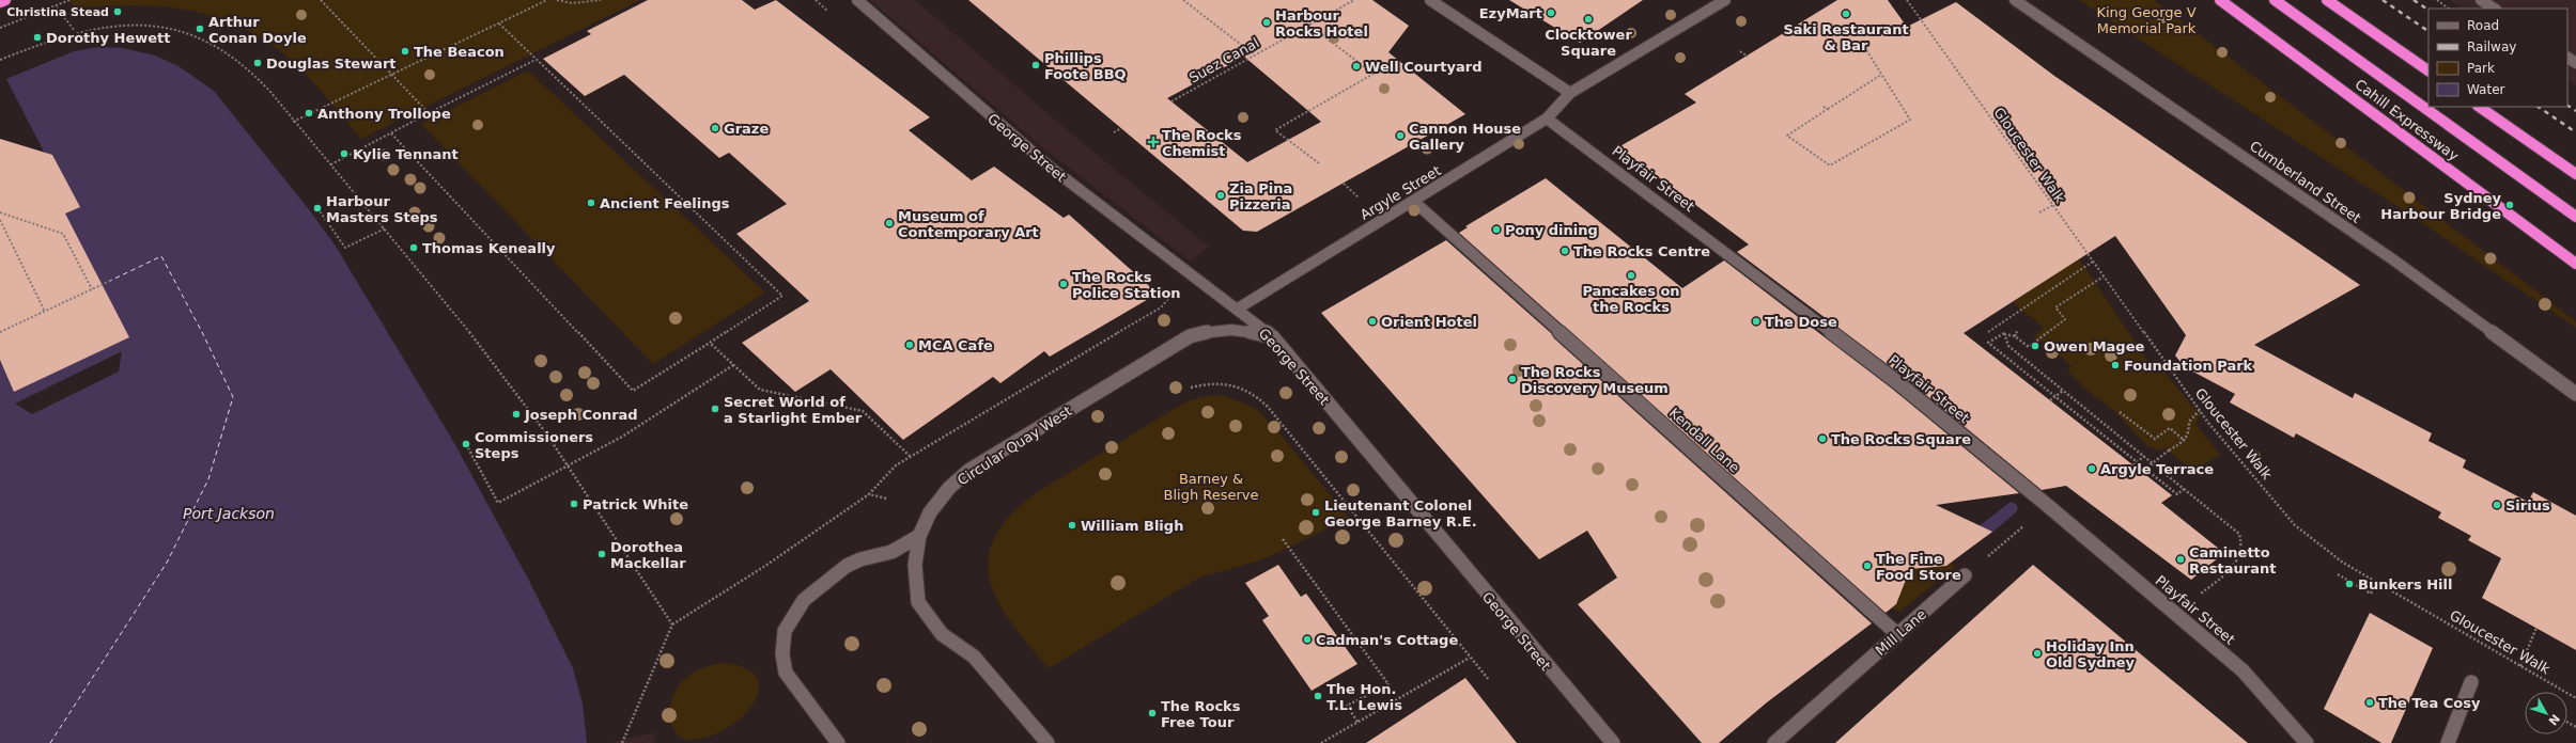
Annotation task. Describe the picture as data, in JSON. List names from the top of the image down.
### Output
{
  "streets": {
    "highway": ["Cahill Expressway"],
    "street": [
      "George Street",
      "Playfair Street",
      "Cumberland Street",
      "Argyle Street",
      "Kendall Lane",
      "Circular Quay West",
      "Mill Lane"
    ],
    "path": ["Suez Canal", "Gloucester Walk"]
  },
  "crossings": [
    ["George Street", "Argyle Street"],
    ["George Street", "Circular Quay West"],
    ["Playfair Street", "Argyle Street"],
    ["Argyle Street", "Kendall Lane"],
    ["Kendall Lane", "Mill Lane"]
  ],
  "water": ["Port Jackson"],
  "parks": ["King George V Memorial Park", "Barney & Bligh Reserve"],
  "places": {
    "other": [
      "Christina Stead",
      "EzyMart",
      "Saki Restaurant & Bar",
      "Clocktower Square",
      "Harbour Rocks Hotel",
      "Arthur Conan Doyle",
      "Dorothy Hewett",
      "The Beacon",
      "Douglas Stewart",
      "Phillips Foote BBQ",
      "Well Courtyard",
      "Anthony Trollope",
      "Graze",
      "Cannon House Gallery",
      "Kylie Tennant",
      "Zia Pina Pizzeria",
      "Ancient Feelings",
      "Sydney Harbour Bridge",
      "Harbour Masters Steps",
      "Museum of Contemporary Art",
      "Pony dining",
      "Thomas Keneally",
      "The Rocks Centre",
      "Pancakes on the Rocks",
      "The Rocks Police Station",
      "Orient Hotel",
      "The Dose",
      "MCA Cafe",
      "Owen Magee",
      "Foundation Park",
      "The Rocks Discovery Museum",
      "Secret World of a Starlight Ember",
      "Joseph Conrad",
      "The Rocks Square",
      "Commissioners Steps",
      "Argyle Terrace",
      "Patrick White",
      "Sirius",
      "Lieutenant Colonel George Barney R.E.",
      "William Bligh",
      "Dorothea Mackellar",
      "Caminetto Restaurant",
      "The Fine Food Store",
      "Bunkers Hill",
      "Cadman's Cottage",
      "Holiday Inn Old Sydney",
      "The Hon. T.L. Lewis",
      "The Tea Cosy",
      "The Rocks Free Tour"
    ],
    "health": ["The Rocks Chemist"]
  },
  "legend": [
    "Road",
    "Railway",
    "Park",
    "Water"
  ],
  "north": "bottom right"
}
